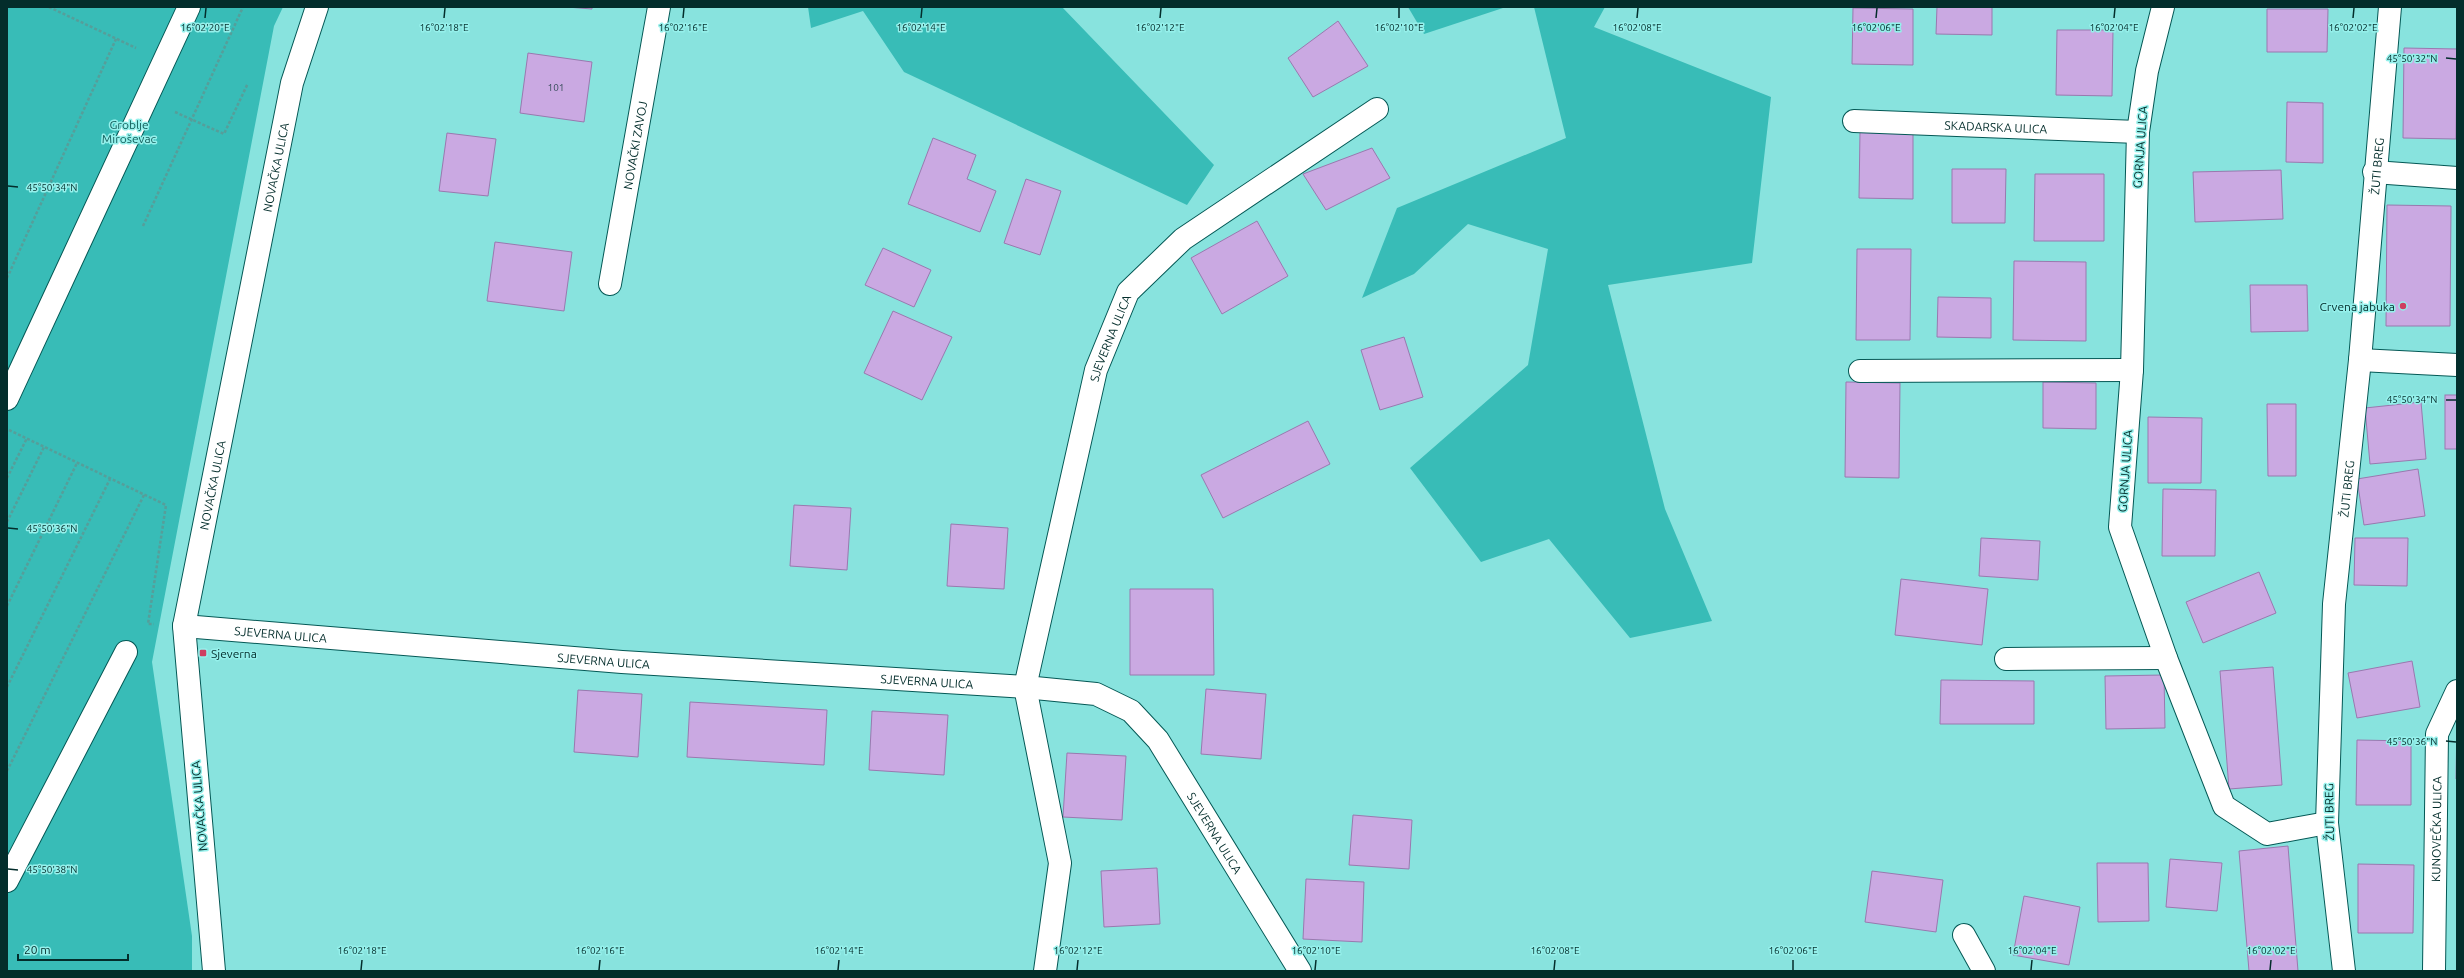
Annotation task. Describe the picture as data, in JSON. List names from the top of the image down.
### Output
{
  "streets": {
    "street": [
      "SKADARSKA ULICA",
      "NOVAČKI ZAVOJ",
      "GORNJA ULICA",
      "ŽUTI BREG",
      "NOVAČKA ULICA",
      "SJEVERNA ULICA",
      "KUNOVEČKA ULICA"
    ]
  },
  "crossings": [
    ["SKADARSKA ULICA", "GORNJA ULICA"],
    ["GORNJA ULICA", "ŽUTI BREG"],
    ["NOVAČKA ULICA", "SJEVERNA ULICA"]
  ],
  "parks": ["Groblje Miroševac"],
  "places": {
    "other": ["Crvena jabuka"],
    "transit": ["Sjeverna"]
  },
  "house_numbers": ["101"],
  "scale_bar": "20 m",
  "coordinates": [
    "16°02'20\"E",
    "16°02'18\"E",
    "16°02'16\"E",
    "16°02'14\"E",
    "16°02'12\"E",
    "16°02'10\"E",
    "16°02'08\"E",
    "16°02'06\"E",
    "16°02'04\"E",
    "16°02'02\"E",
    "45°50'32\"N",
    "45°50'34\"N",
    "45°50'36\"N",
    "45°50'38\"N"
  ]
}
